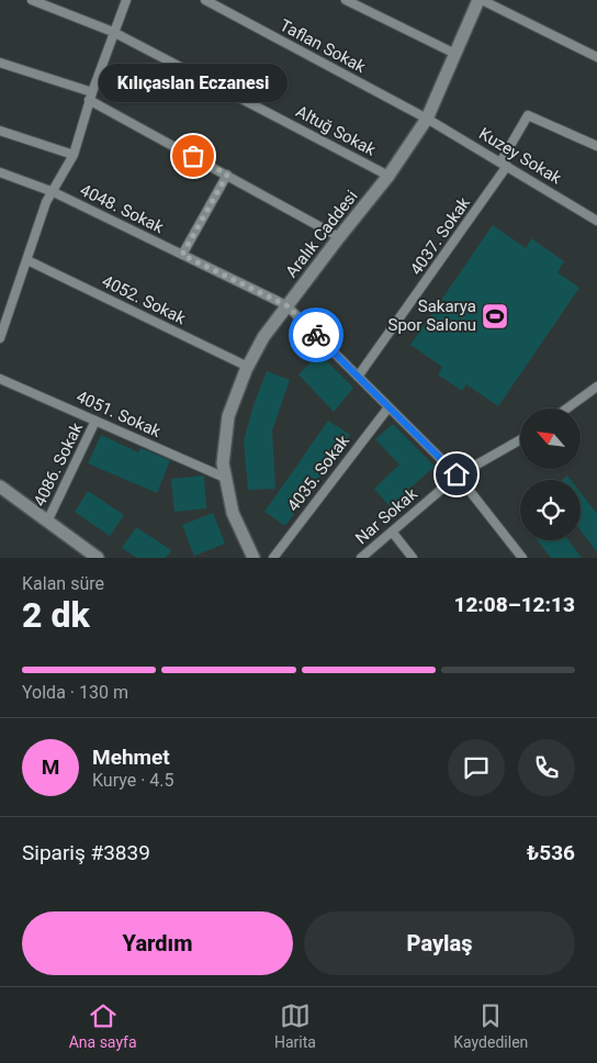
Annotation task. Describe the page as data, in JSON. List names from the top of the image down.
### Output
{
  "streets": {
    "street": [
      "Taflan Sokak",
      "Altuğ Sokak",
      "Kuzey Sokak",
      "4048. Sokak",
      "Aralık Caddesi",
      "4037. Sokak",
      "4052. Sokak",
      "4051. Sokak",
      "4086. Sokak",
      "4035. Sokak",
      "Nar Sokak"
    ]
  },
  "crossings": [
    ["Taflan Sokak", "Kuzey Sokak"],
    ["Taflan Sokak", "Aralık Caddesi"],
    ["Altuğ Sokak", "Aralık Caddesi"],
    ["Kuzey Sokak", "Aralık Caddesi"],
    ["Kuzey Sokak", "4037. Sokak"],
    ["4048. Sokak", "Aralık Caddesi"],
    ["4048. Sokak", "4037. Sokak"],
    ["4048. Sokak", "4035. Sokak"],
    ["4048. Sokak", "Nar Sokak"],
    ["Aralık Caddesi", "4052. Sokak"],
    ["Aralık Caddesi", "4051. Sokak"],
    ["4051. Sokak", "4086. Sokak"]
  ],
  "places": {
    "other": ["Kılıçaslan Eczanesi"],
    "sports": ["Sakarya Spor Salonu"]
  },
  "north": "top left",
  "page": {
    "bubble": "Kılıçaslan Eczanesi",
    "heading": ["2 dk", "Kalan süre", "12:08–12:13"],
    "panel": [
      "Mehmet",
      "Kurye · 4.5",
      "Sipariş #3839",
      "₺536"
    ],
    "bar": "Yolda · 130 m",
    "round": "M",
    "buttons": ["Yardım", "Paylaş"],
    "tabs": ["Ana sayfa", "Harita", "Kaydedilen"]
  }
}
